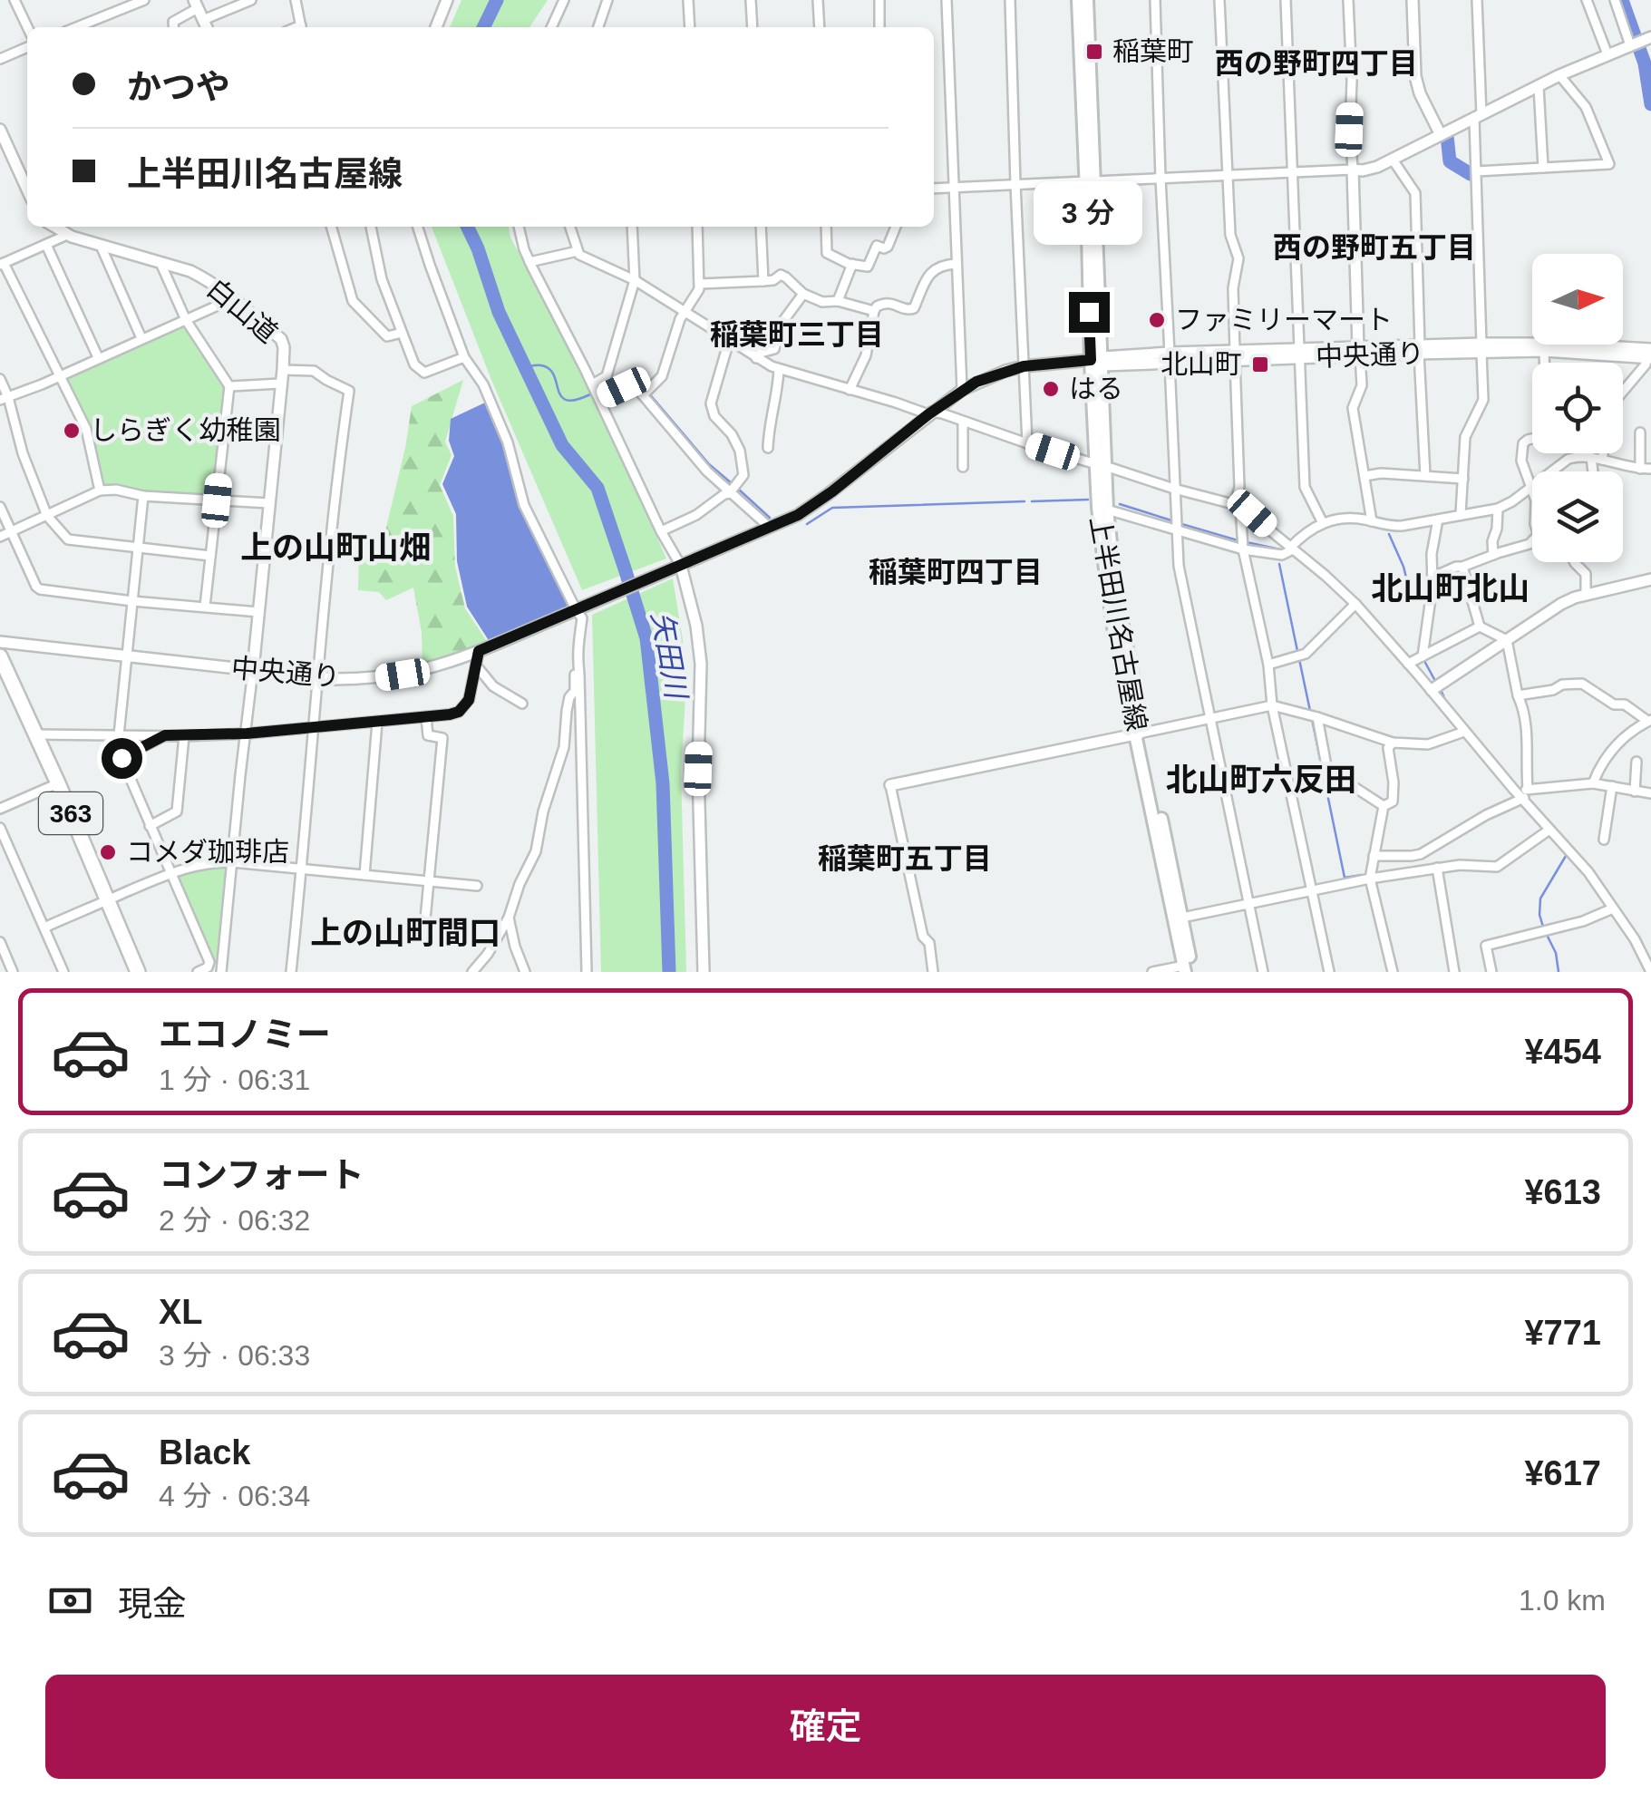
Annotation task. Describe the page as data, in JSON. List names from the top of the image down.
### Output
{
  "streets": {
    "highway": ["363"],
    "main road": ["上半田川名古屋線"],
    "street": ["白山道", "中央通り"]
  },
  "crossings": [
    ["白山道", "中央通り"],
    ["中央通り", "上半田川名古屋線"]
  ],
  "districts": [
    "西の野町四丁目",
    "西の野町五丁目",
    "稲葉町三丁目",
    "上の山町山畑",
    "稲葉町四丁目",
    "北山町北山",
    "北山町六反田",
    "稲葉町五丁目",
    "上の山町間口"
  ],
  "water": ["矢田川"],
  "places": {
    "transit": ["稲葉町", "北山町"],
    "other": [
      "ファミリーマート",
      "はる",
      "しらぎく幼稚園",
      "コメダ珈琲店"
    ]
  },
  "north": "right",
  "page": {
    "banner": ["かつや", "上半田川名古屋線"],
    "bubble": "3 分",
    "list": [
      {
        "name": "エコノミー",
        "note": "1 分 · 06:31",
        "value": "¥454"
      },
      {
        "name": "コンフォート",
        "note": "2 分 · 06:32",
        "value": "¥613"
      },
      {
        "name": "XL",
        "note": "3 分 · 06:33",
        "value": "¥771"
      },
      {
        "name": "Black",
        "note": "4 分 · 06:34",
        "value": "¥617"
      }
    ],
    "pay": ["現金", "1.0 km"],
    "buttons": "確定"
  }
}
